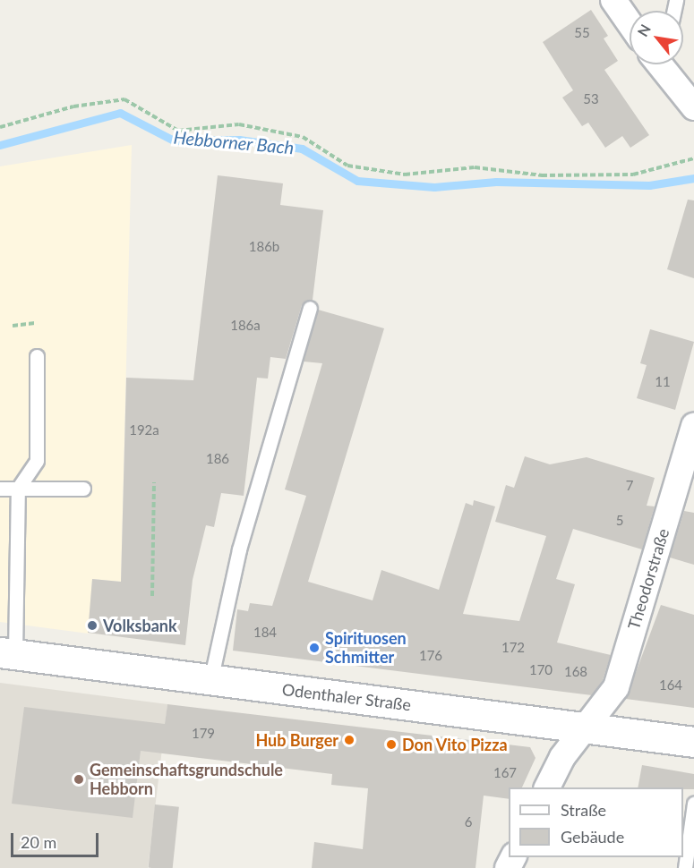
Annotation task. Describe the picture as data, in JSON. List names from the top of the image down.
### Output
{
  "streets": {
    "main road": ["Odenthaler Straße"],
    "street": ["Theodorstraße"]
  },
  "crossings": [
    ["Theodorstraße", "Odenthaler Straße"]
  ],
  "water": ["Hebborner Bach"],
  "places": [
    "Volksbank",
    "Spirituosen Schmitter",
    "Hub Burger",
    "Don Vito Pizza",
    "Gemeinschaftsgrundschule Hebborn"
  ],
  "house_numbers": [
    "55",
    "53",
    "186b",
    "186a",
    "11",
    "192a",
    "186",
    "7",
    "5",
    "184",
    "172",
    "176",
    "170",
    "168",
    "164",
    "179",
    "167",
    "6"
  ],
  "legend": ["Straße", "Gebäude"],
  "scale_bar": "20 m",
  "north": "top left"
}
